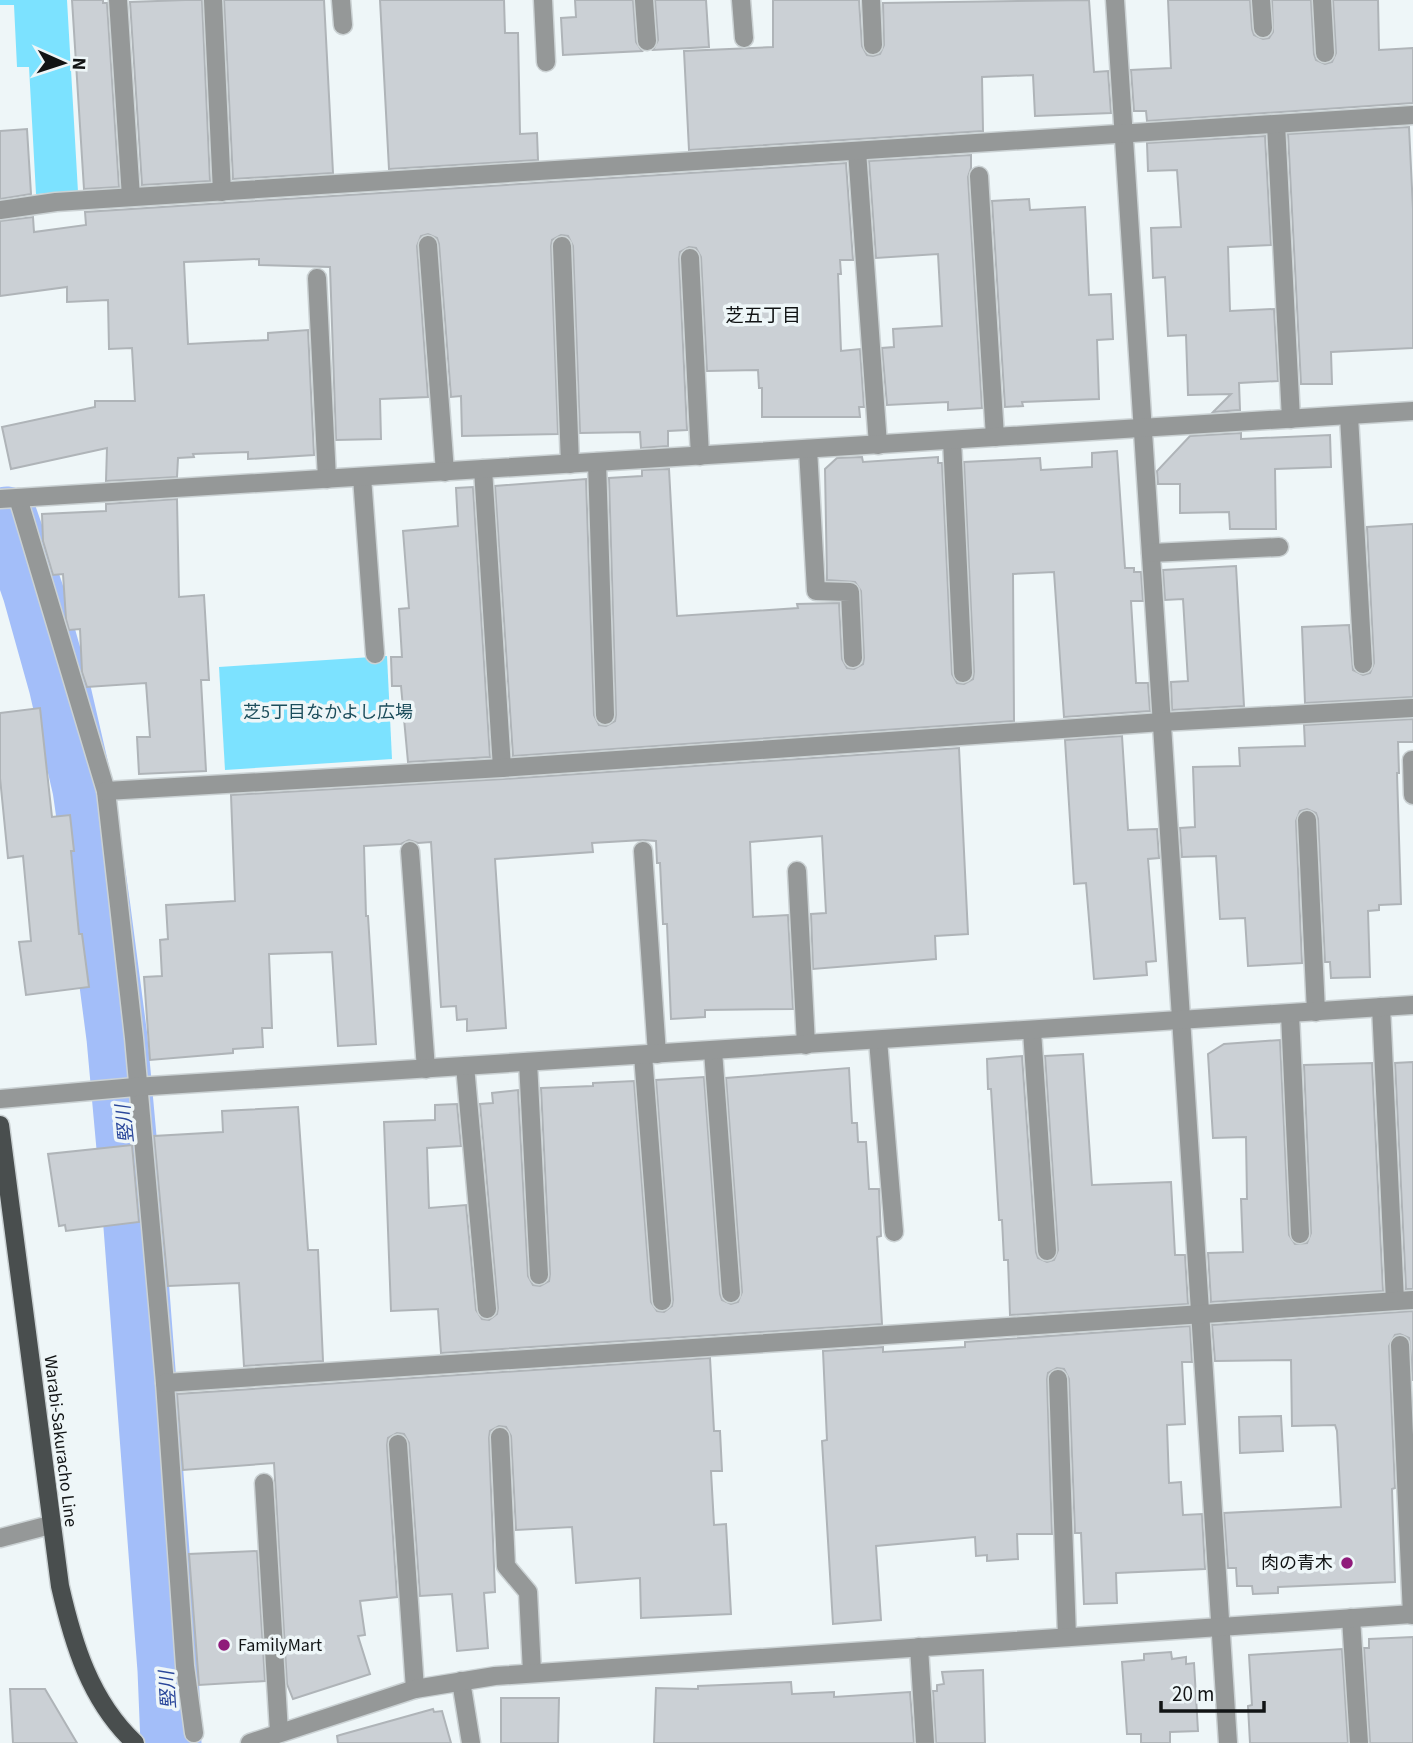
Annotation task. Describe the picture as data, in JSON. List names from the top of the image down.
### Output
{
  "streets": {
    "main road": ["Warabi-Sakuracho Line"]
  },
  "districts": ["芝五丁目"],
  "water": ["竪川"],
  "parks": ["芝5丁目なかよし広場"],
  "places": ["肉の青木", "FamilyMart"],
  "scale_bar": "20 m",
  "north": "right"
}
